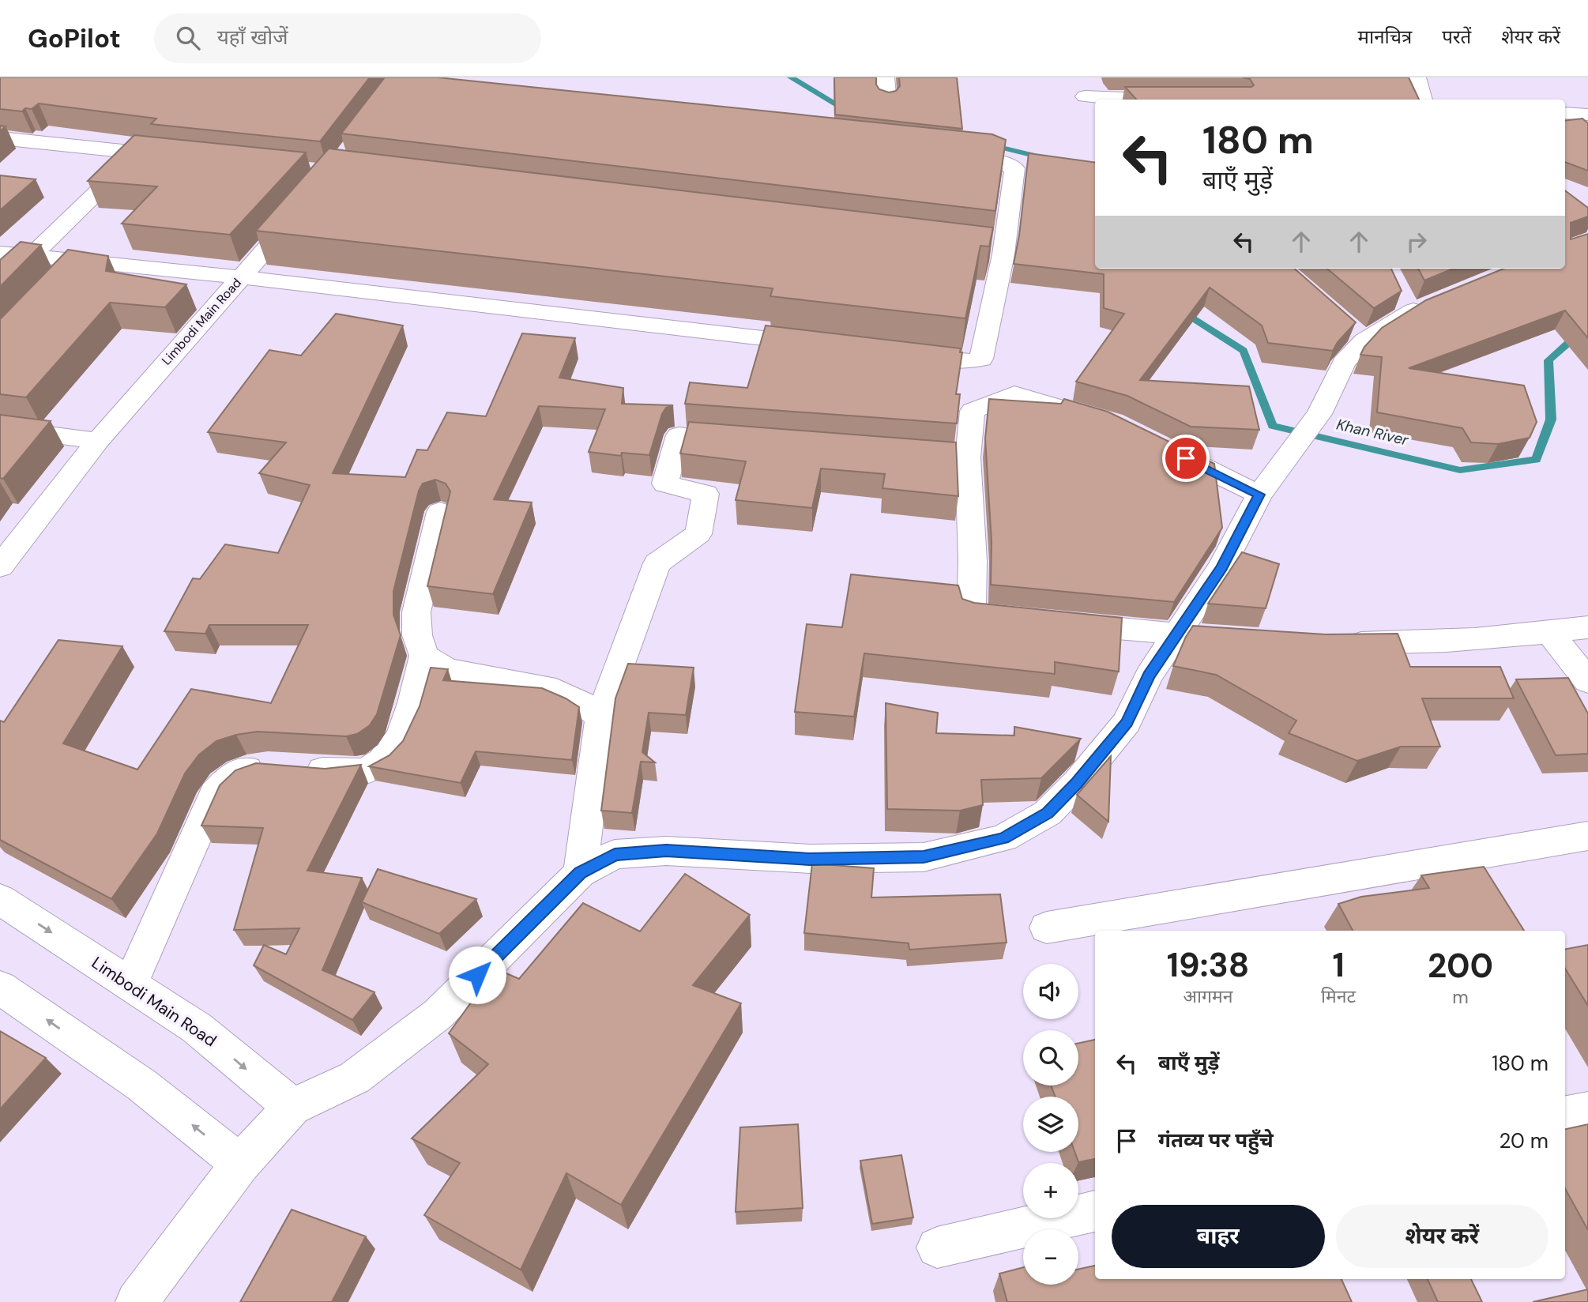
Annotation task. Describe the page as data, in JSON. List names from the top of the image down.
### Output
{
  "streets": {
    "street": ["Limbodi Main Road"]
  },
  "water": ["Khan River"],
  "page": {
    "header": "GoPilot",
    "search": "यहाँ खोजें",
    "nav": ["मानचित्र", "परतें", "शेयर करें"],
    "turn": ["180 m", "बाएँ मुड़ें"],
    "eta": [
      "19:38",
      "आगमन",
      "1",
      "मिनट",
      "200",
      "m"
    ],
    "map_buttons": ["+", "−"],
    "list": [
      {
        "name": "बाएँ मुड़ें",
        "value": "180 m"
      },
      {
        "name": "गंतव्य पर पहुँचे",
        "value": "20 m"
      }
    ],
    "buttons": ["बाहर", "शेयर करें"]
  }
}
